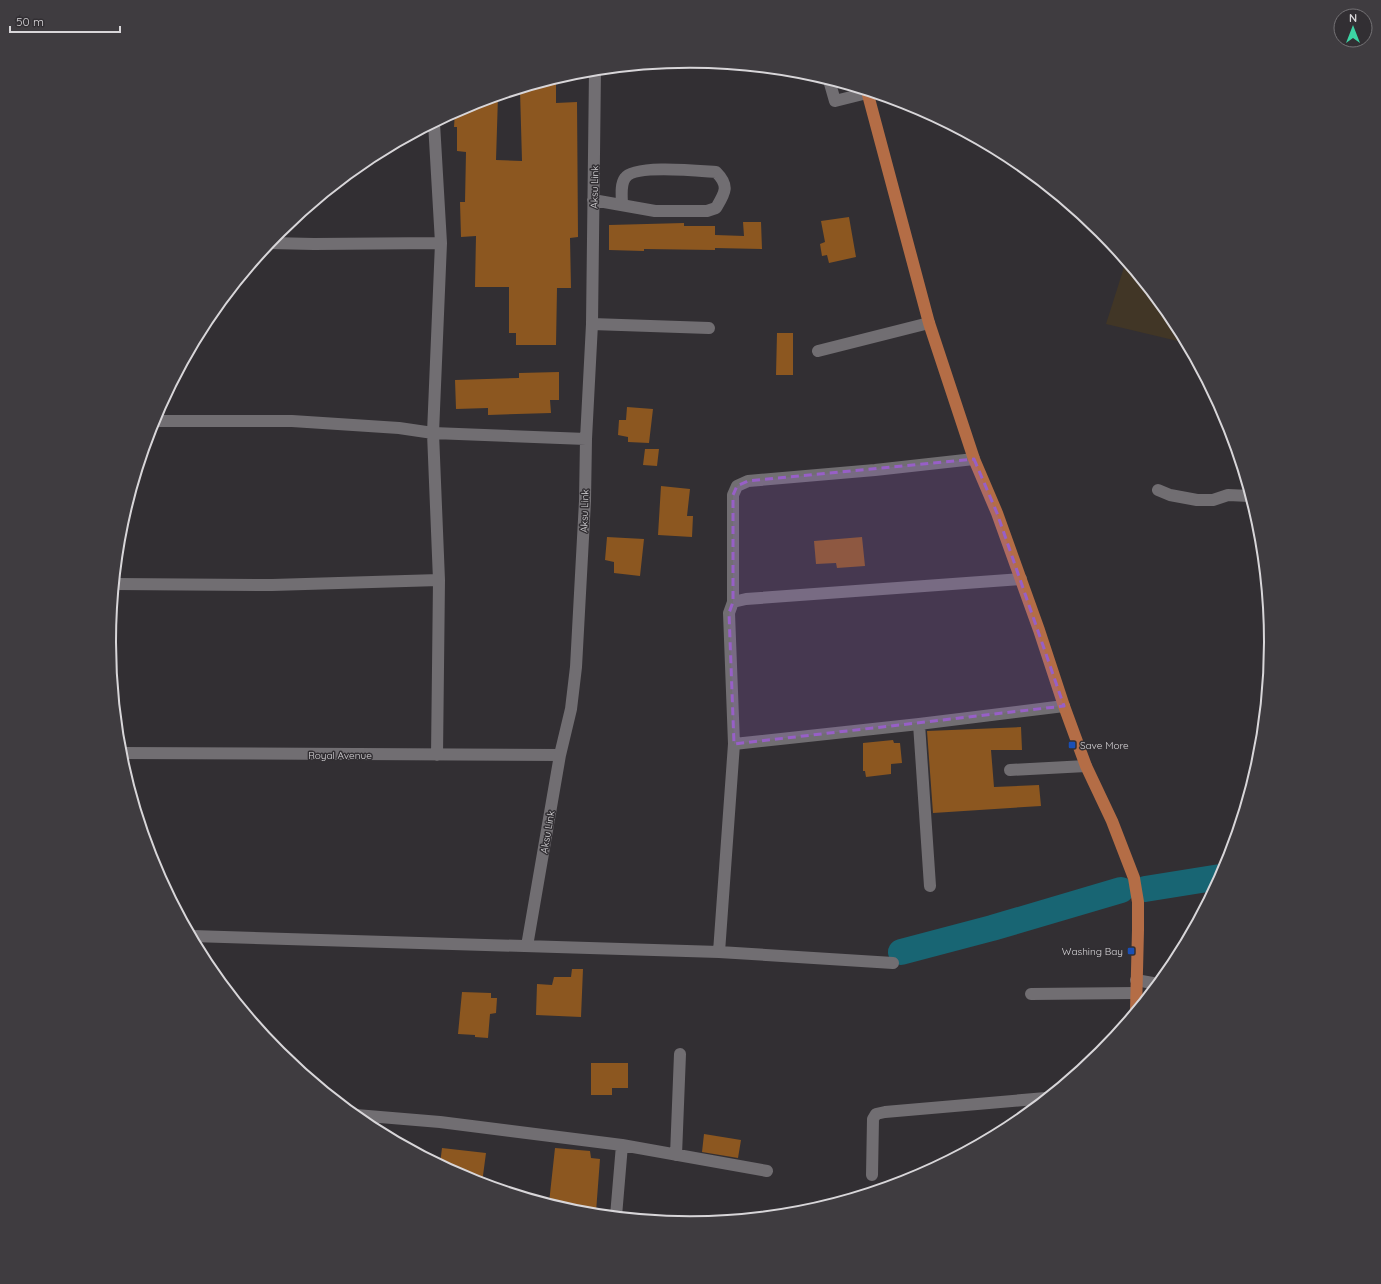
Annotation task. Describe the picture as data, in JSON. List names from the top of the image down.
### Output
{
  "streets": {
    "street": ["Aksu Link", "Royal Avenue"]
  },
  "crossings": [
    ["Aksu Link", "Royal Avenue"]
  ],
  "places": {
    "transit": ["Save More", "Washing Bay"]
  },
  "scale_bar": "50 m",
  "north": "top"
}
